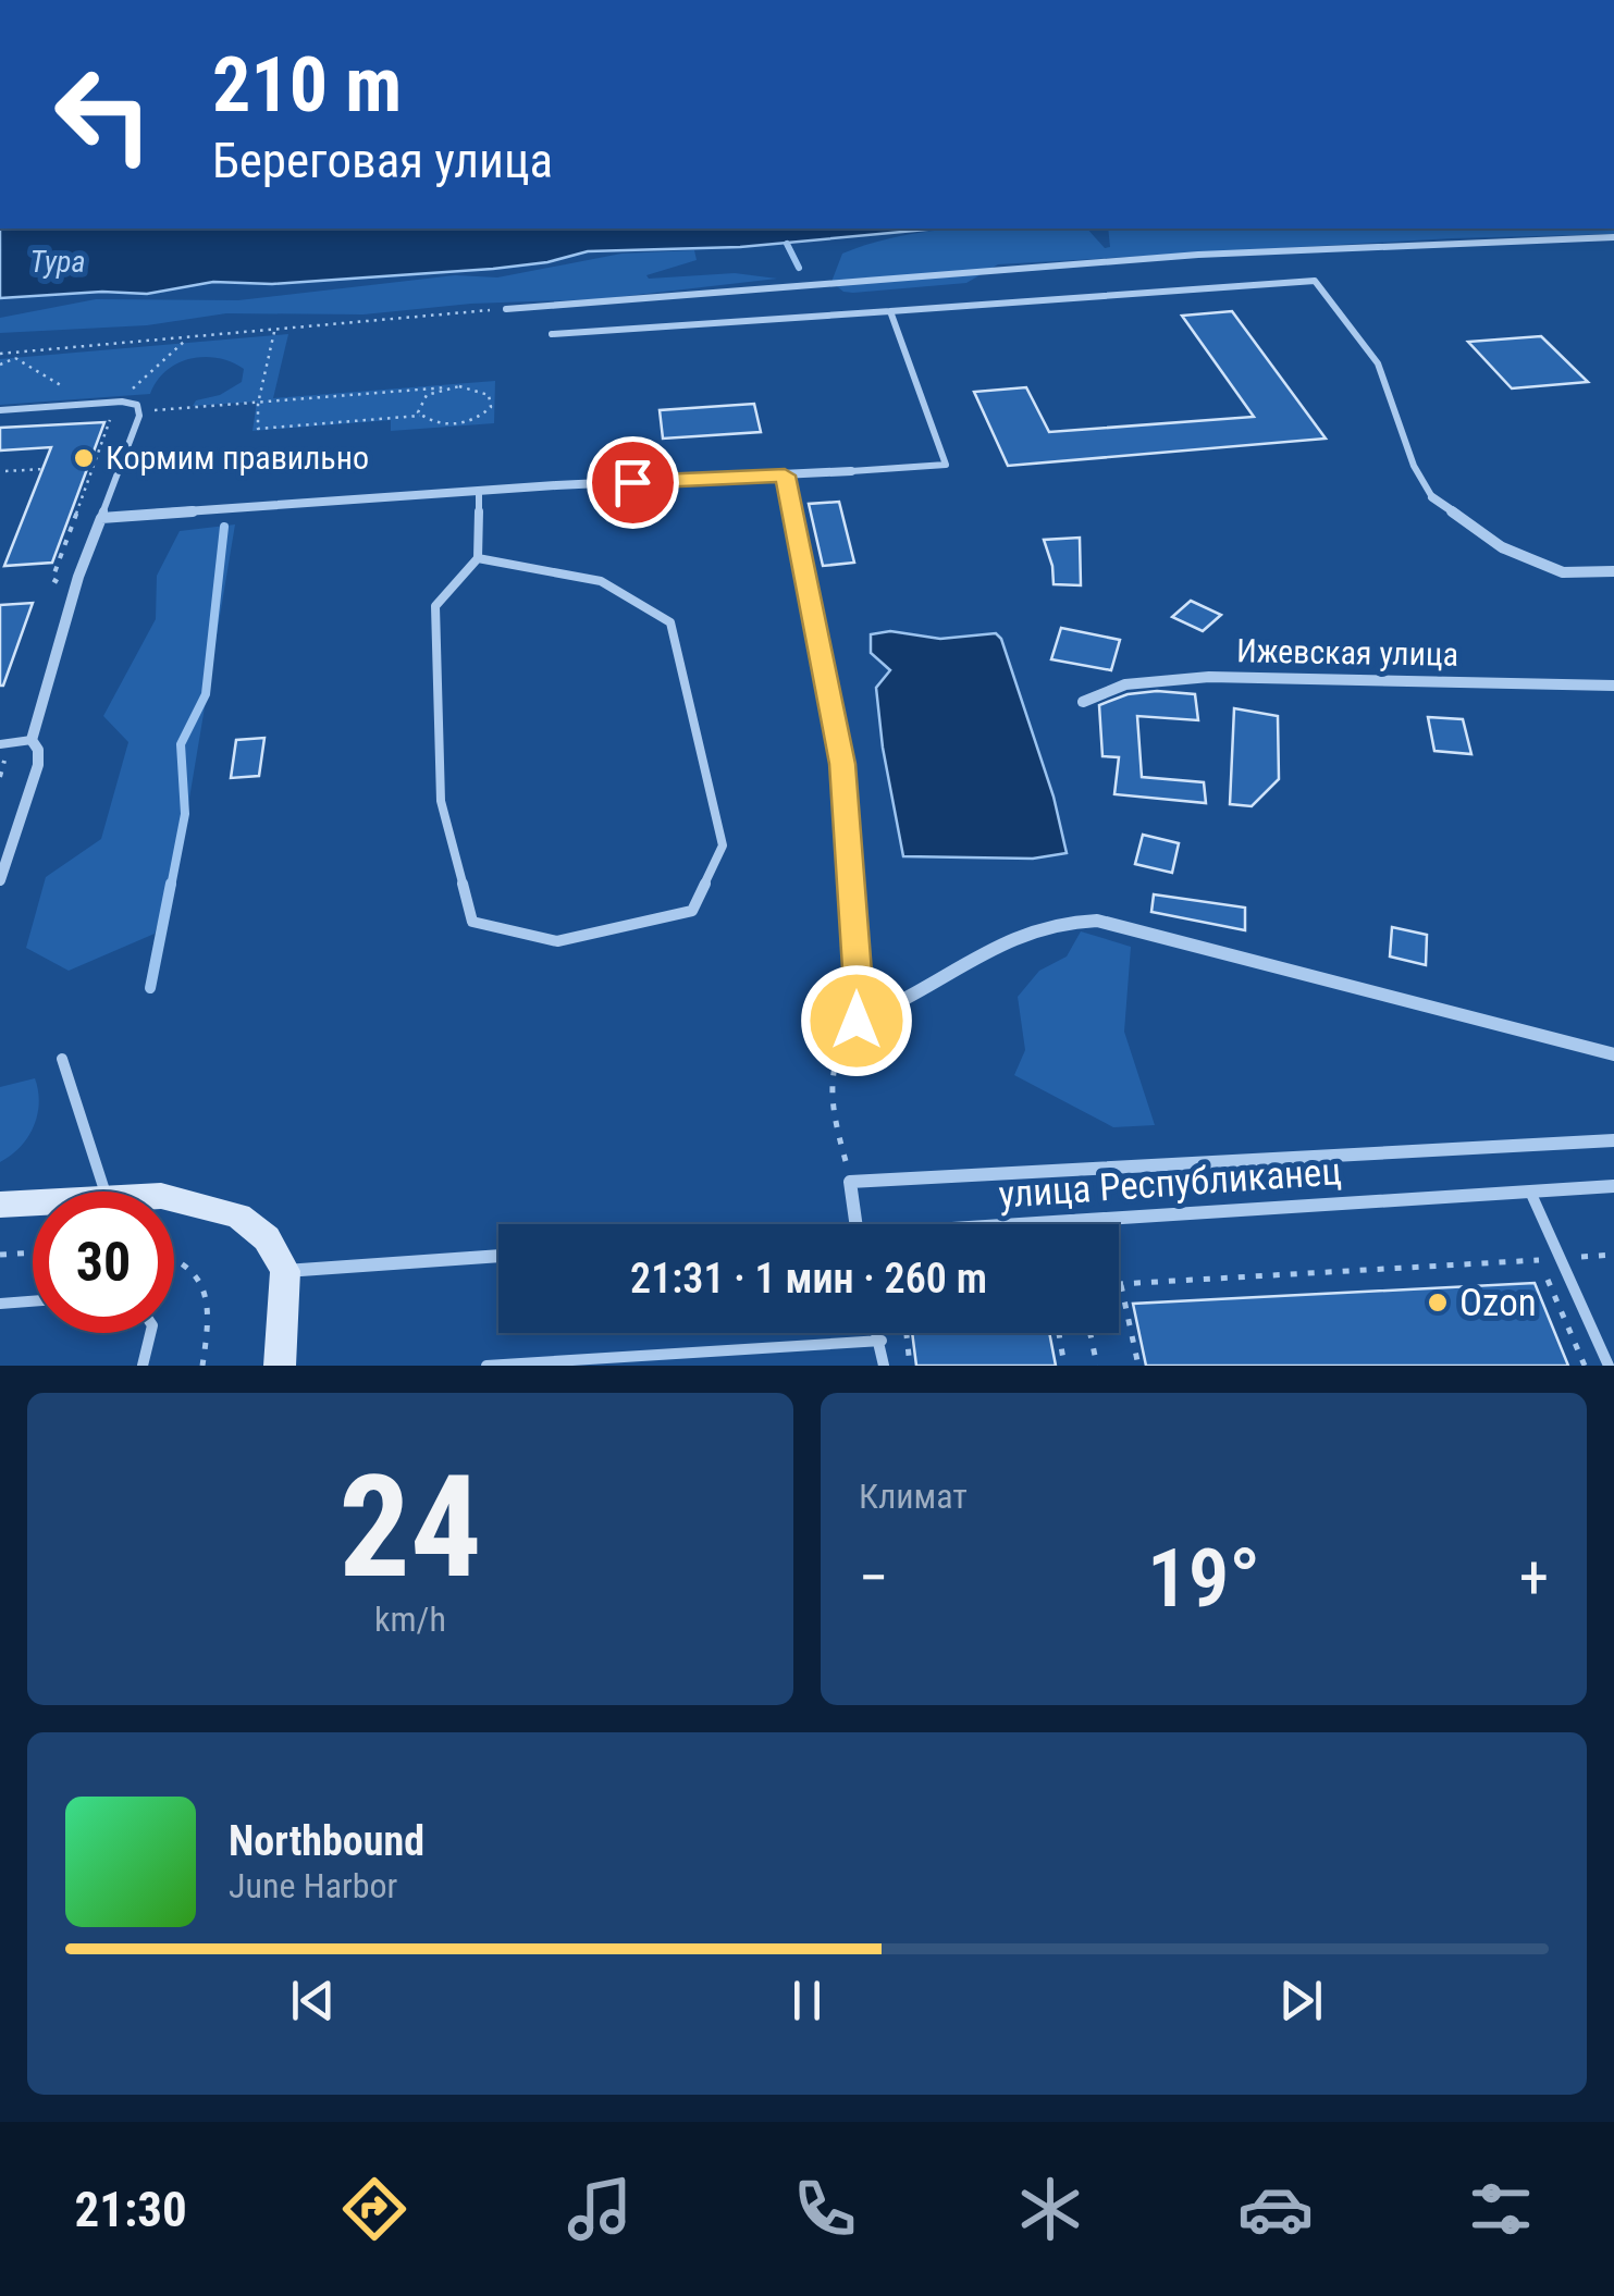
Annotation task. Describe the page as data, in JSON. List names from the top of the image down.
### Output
{
  "streets": {
    "street": ["Ижевская улица", "улица Республиканец"]
  },
  "water": ["Тура"],
  "places": ["Кормим правильно", "Ozon"],
  "page": {
    "turn": ["210 m", "Береговая улица"],
    "limit": "30",
    "trip": "21:31 · 1 мин · 260 m",
    "tile": [
      ["24", "km/h"],
      "Климат"
    ],
    "heat": ["−", "19°", "+"],
    "song": ["Northbound", "June Harbor"],
    "tabs": "21:30"
  }
}
